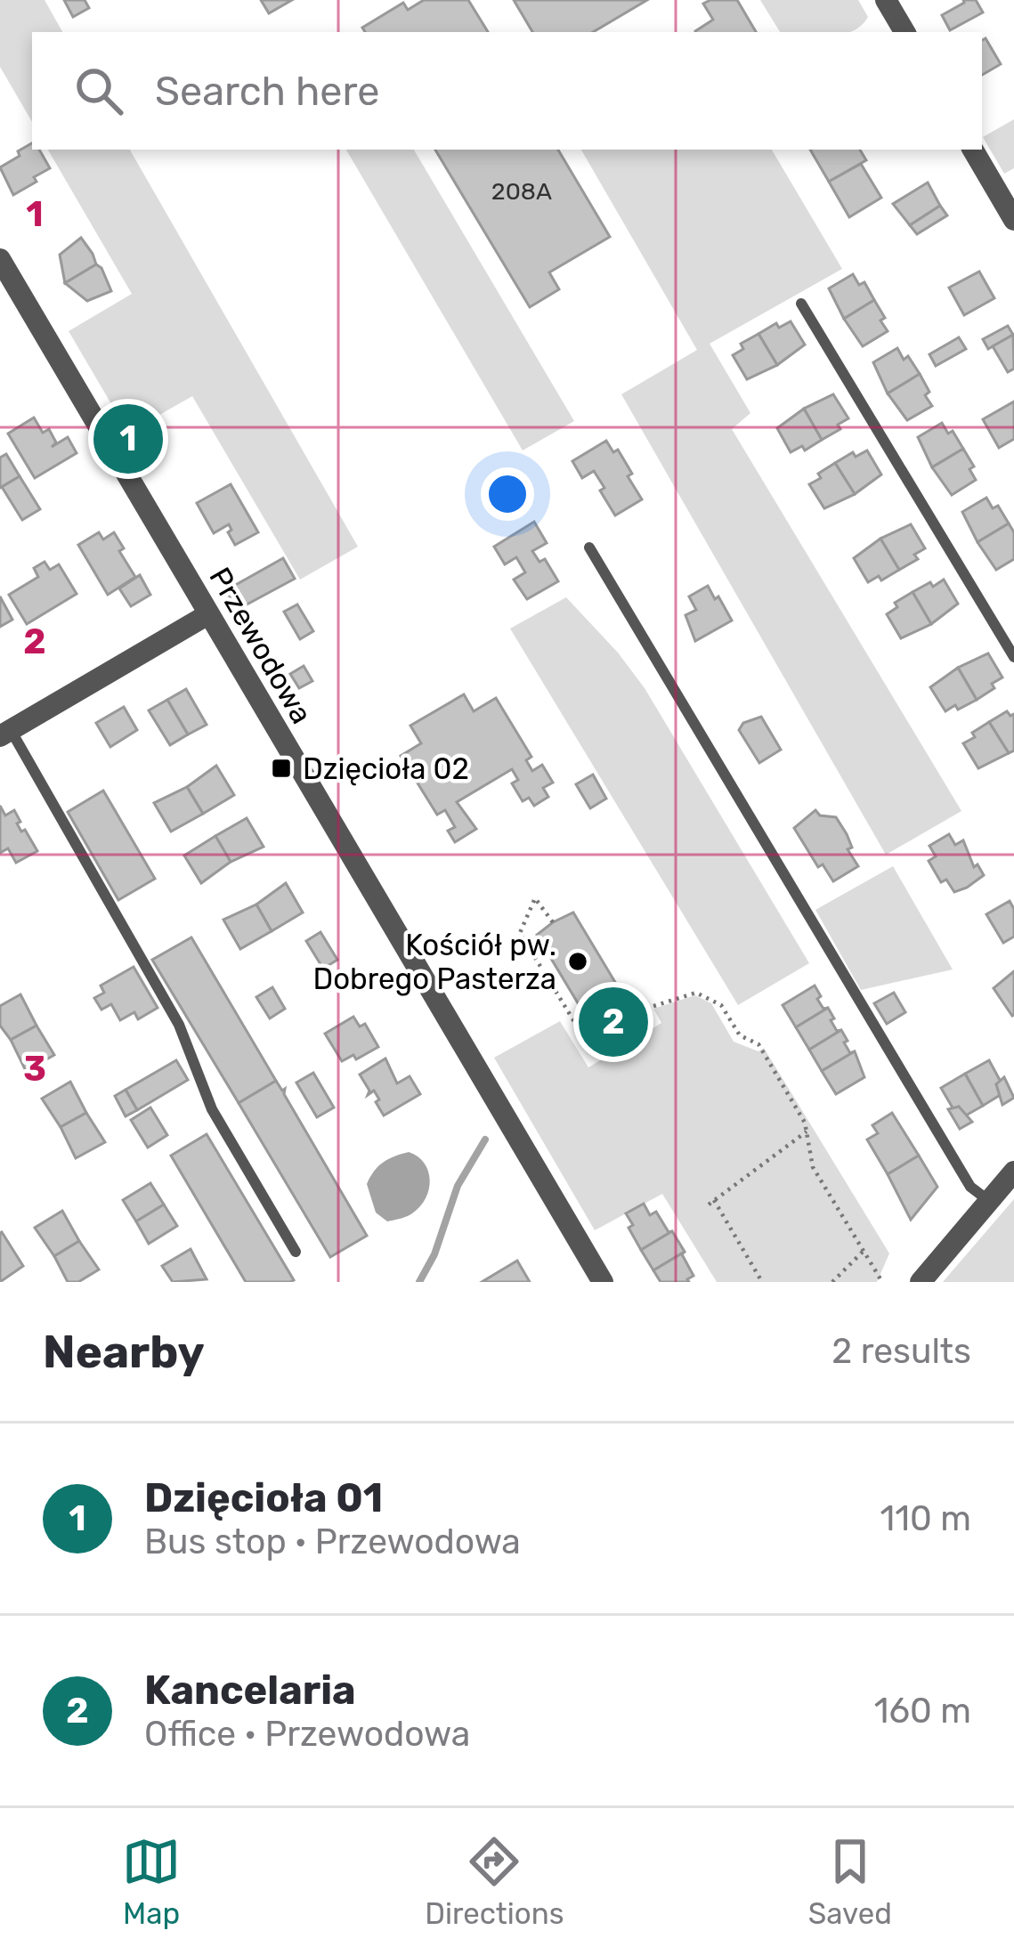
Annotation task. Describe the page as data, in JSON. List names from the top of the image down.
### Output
{
  "streets": {
    "street": ["Przewodowa"]
  },
  "places": {
    "transit": ["Dzięcioła 02"],
    "other": ["Kościół pw. Dobrego Pasterza"]
  },
  "house_numbers": ["208A"],
  "page": {
    "search": "Search here",
    "pins": ["1", "2"],
    "heading": ["Nearby", "2 results"],
    "list": [
      {
        "mark": "1",
        "name": "Dzięcioła 01",
        "note": "Bus stop · Przewodowa",
        "value": "110 m"
      },
      {
        "mark": "2",
        "name": "Kancelaria",
        "note": "Office · Przewodowa",
        "value": "160 m"
      }
    ],
    "nav": ["Map", "Directions", "Saved"]
  },
  "grid": {
    "rows": ["1", "2", "3"]
  }
}
